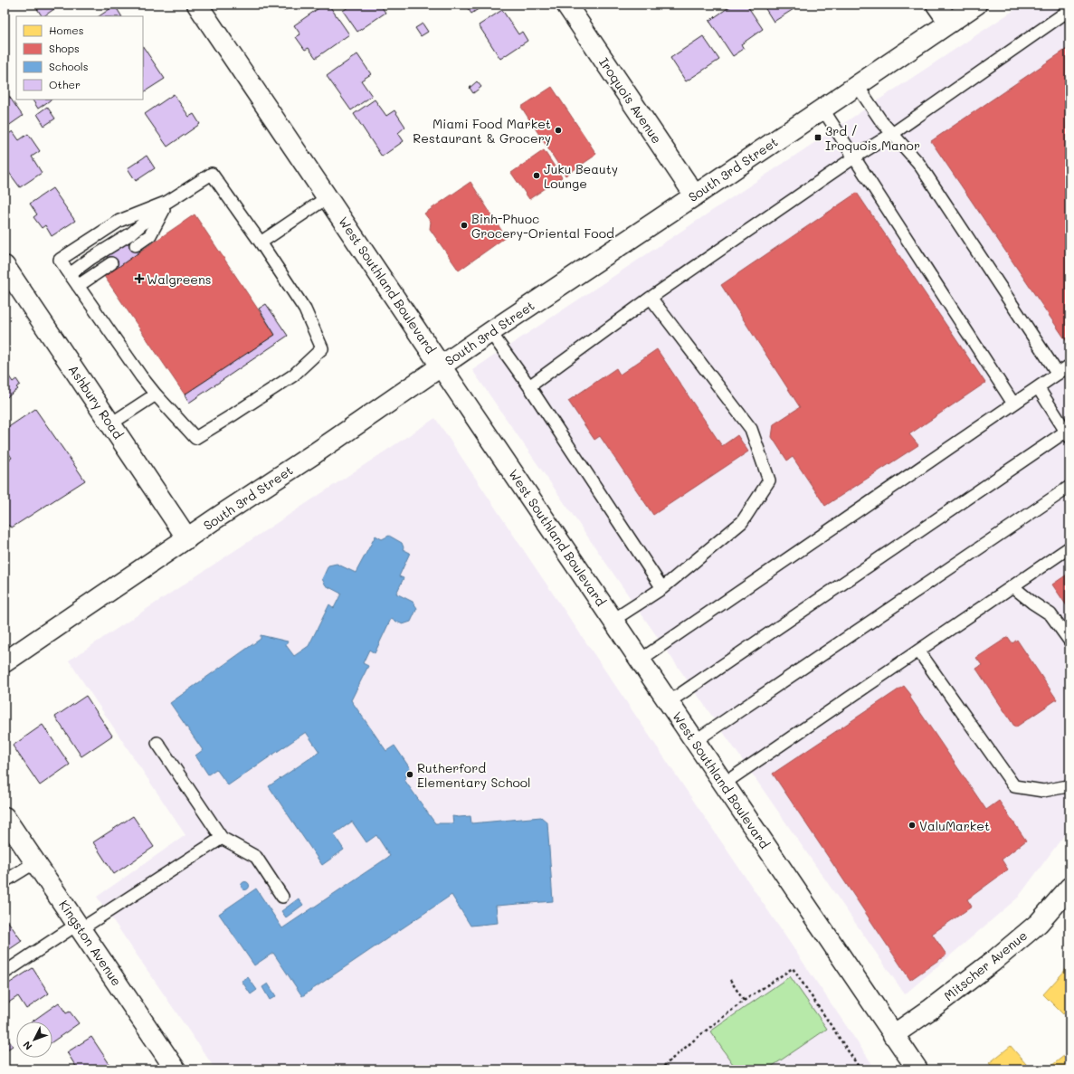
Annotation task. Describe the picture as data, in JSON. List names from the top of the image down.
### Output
{
  "streets": {
    "street": [
      "Iroquois Avenue",
      "South 3rd Street",
      "West Southland Boulevard",
      "Ashbury Road",
      "Kingston Avenue",
      "Mitscher Avenue"
    ]
  },
  "crossings": [
    ["Iroquois Avenue", "South 3rd Street"],
    ["South 3rd Street", "West Southland Boulevard"],
    ["South 3rd Street", "Ashbury Road"],
    ["West Southland Boulevard", "Mitscher Avenue"]
  ],
  "places": {
    "other": [
      "Miami Food Market Restaurant & Grocery",
      "Juku Beauty Lounge",
      "Binh-Phuoc Grocery-Oriental Food",
      "Rutherford Elementary School",
      "ValuMarket"
    ],
    "transit": ["3rd / Iroquois Manor"],
    "health": ["Walgreens"]
  },
  "legend": [
    "Homes",
    "Shops",
    "Schools",
    "Other"
  ],
  "north": "bottom left"
}
